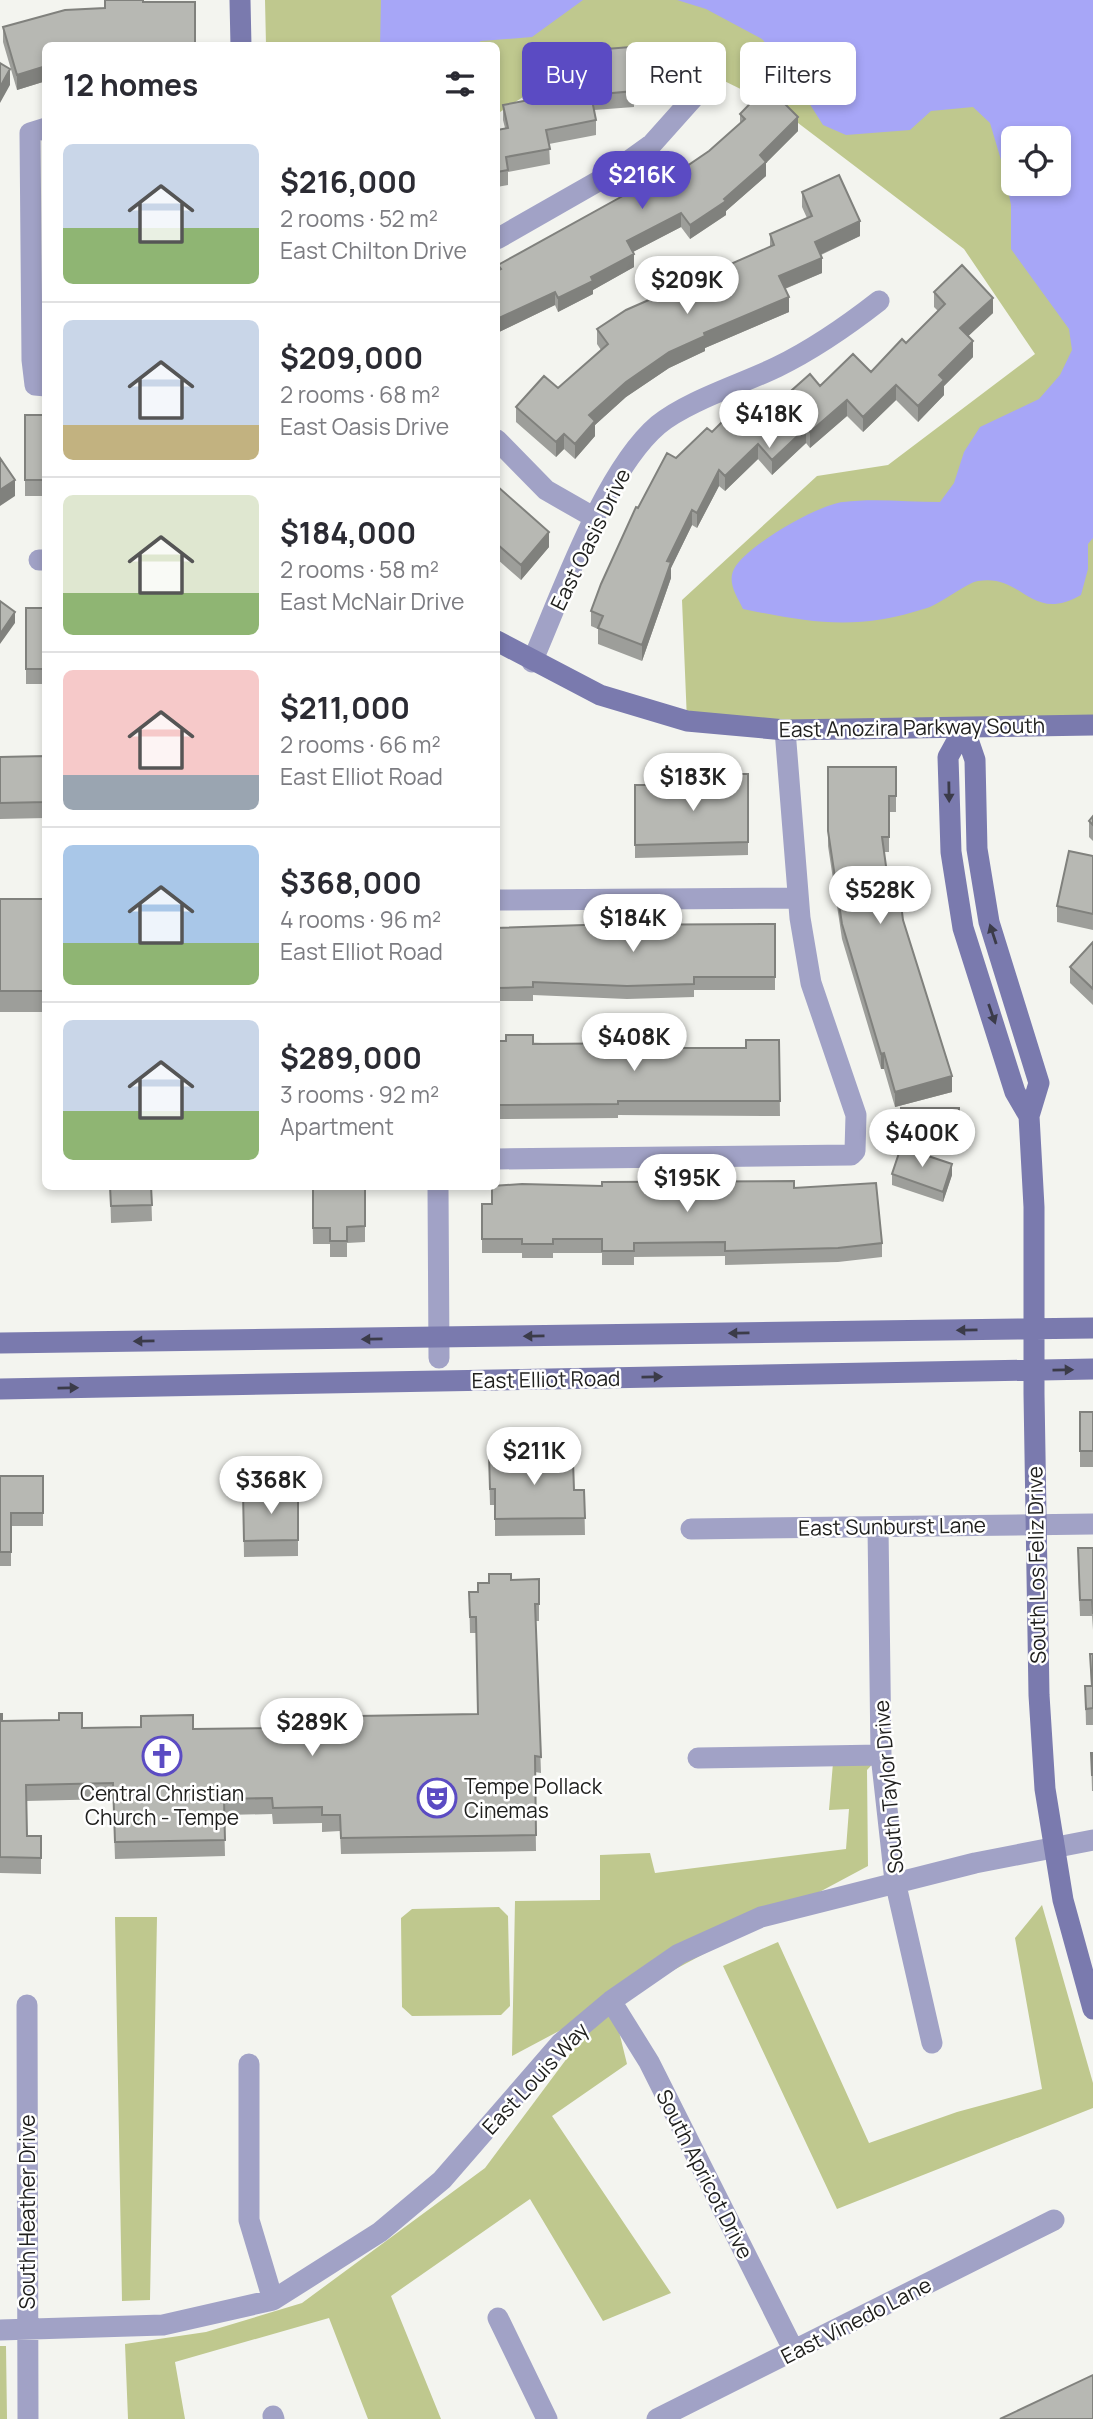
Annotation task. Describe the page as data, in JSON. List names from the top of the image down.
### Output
{
  "streets": {
    "main road": ["East Anozira Parkway South", "East Elliot Road", "South Los Feliz Drive"],
    "street": [
      "East Oasis Drive",
      "East Sunburst Lane",
      "South Taylor Drive",
      "East Louis Way",
      "South Apricot Drive",
      "South Heather Drive",
      "East Vinedo Lane"
    ]
  },
  "crossings": [
    ["East Oasis Drive", "East Anozira Parkway South"],
    ["East Anozira Parkway South", "South Los Feliz Drive"],
    ["East Elliot Road", "South Los Feliz Drive"],
    ["East Sunburst Lane", "South Los Feliz Drive"],
    ["East Sunburst Lane", "South Taylor Drive"],
    ["South Los Feliz Drive", "East Louis Way"],
    ["South Taylor Drive", "East Louis Way"],
    ["East Louis Way", "South Apricot Drive"],
    ["East Louis Way", "South Heather Drive"],
    ["South Apricot Drive", "East Vinedo Lane"]
  ],
  "places": {
    "church": ["Central Christian Church - Tempe"],
    "theatre": ["Tempe Pollack Cinemas"]
  },
  "page": {
    "chip": ["Buy", "Rent", "Filters"],
    "heading": "12 homes",
    "list": [
      {
        "name": "$216,000",
        "note": "2 rooms · 52 m² · East Chilton Drive"
      },
      {
        "name": "$209,000",
        "note": "2 rooms · 68 m² · East Oasis Drive"
      },
      {
        "name": "$184,000",
        "note": "2 rooms · 58 m² · East McNair Drive"
      },
      {
        "name": "$211,000",
        "note": "2 rooms · 66 m² · East Elliot Road"
      },
      {
        "name": "$368,000",
        "note": "4 rooms · 96 m² · East Elliot Road"
      },
      {
        "name": "$289,000",
        "note": "3 rooms · 92 m² · Apartment"
      }
    ],
    "price": [
      "$216K",
      "$209K",
      "$418K",
      "$183K",
      "$528K",
      "$184K",
      "$408K",
      "$400K",
      "$195K",
      "$211K",
      "$368K",
      "$289K"
    ]
  }
}
